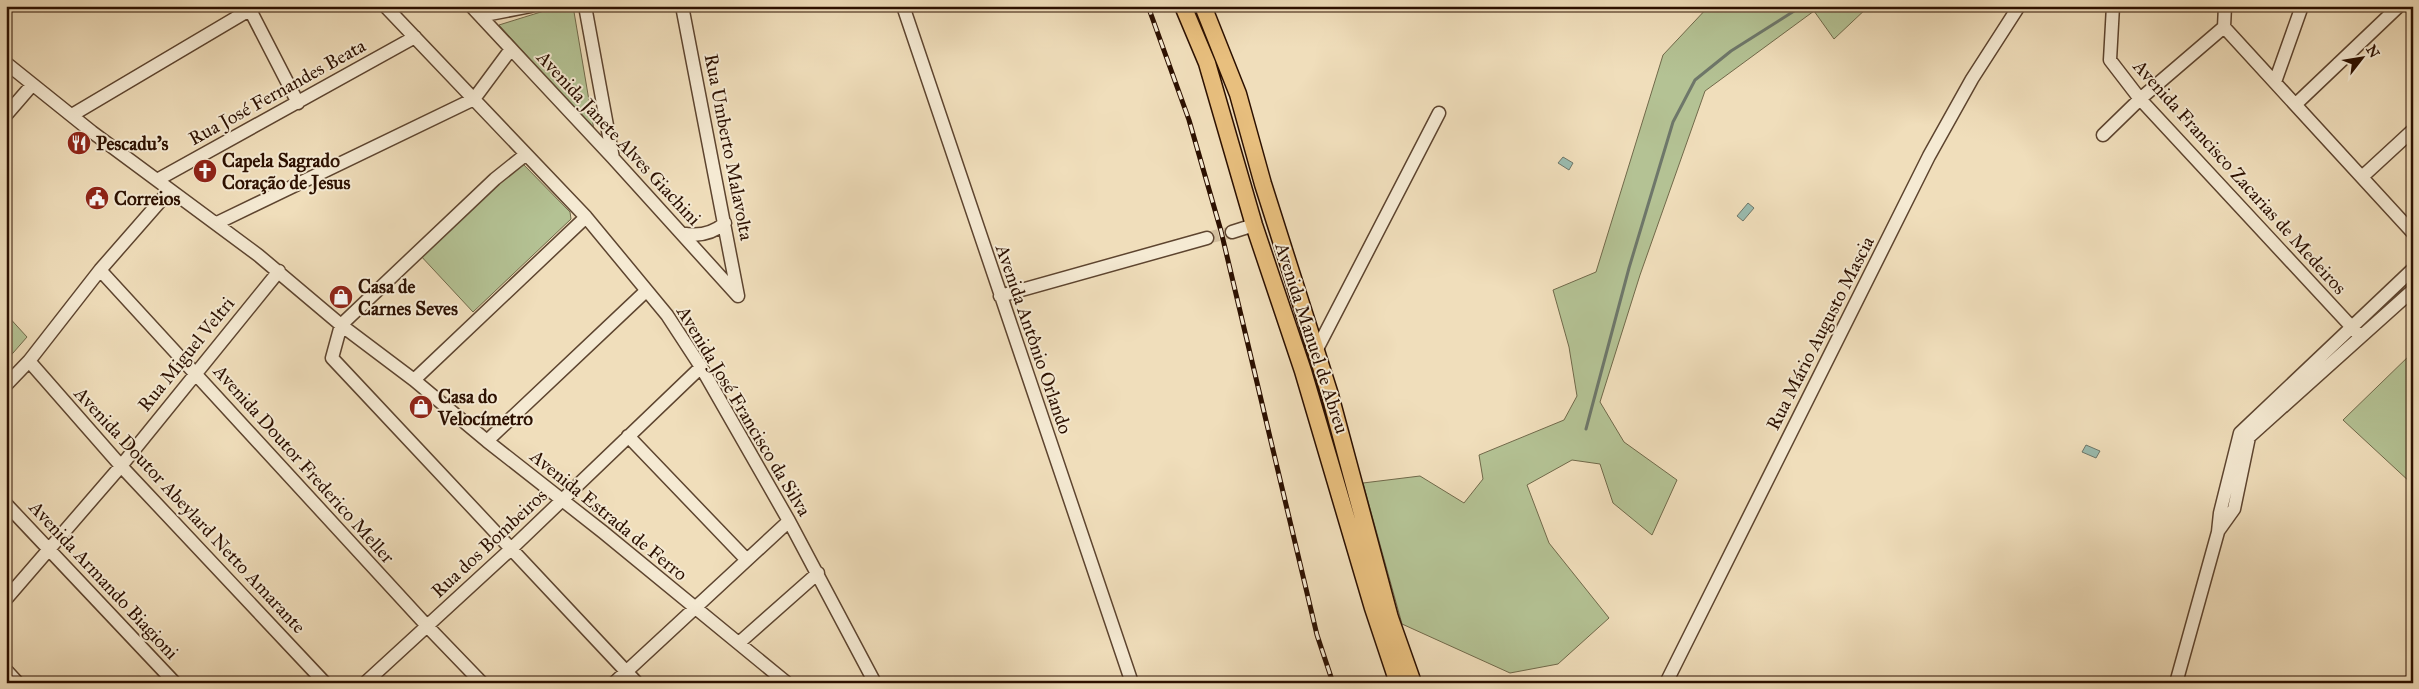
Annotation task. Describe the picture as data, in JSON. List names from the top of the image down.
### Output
{
  "streets": {
    "main road": ["Avenida Manuel de Abreu"],
    "street": [
      "Rua José Fernandes Beata",
      "Avenida Janete Alves Giachini",
      "Rua Umberto Malavolta",
      "Avenida Francisco Zacarias de Medeiros",
      "Rua Mário Augusto Mascia",
      "Avenida Antônio Orlando",
      "Rua Miguel Veltri",
      "Avenida José Francisco da Silva",
      "Avenida Doutor Frederico Meller",
      "Avenida Doutor Abeylard Netto Amarante",
      "Avenida Estrada de Ferro",
      "Rua dos Bombeiros",
      "Avenida Armando Biagioni"
    ]
  },
  "crossings": [
    ["Rua José Fernandes Beata", "Avenida José Francisco da Silva"],
    ["Rua José Fernandes Beata", "Avenida Estrada de Ferro"],
    ["Avenida Janete Alves Giachini", "Rua Umberto Malavolta"],
    ["Rua Miguel Veltri", "Avenida Doutor Frederico Meller"],
    ["Rua Miguel Veltri", "Avenida Doutor Abeylard Netto Amarante"],
    ["Rua Miguel Veltri", "Avenida Estrada de Ferro"],
    ["Rua Miguel Veltri", "Avenida Armando Biagioni"],
    ["Avenida José Francisco da Silva", "Rua dos Bombeiros"],
    ["Avenida Doutor Frederico Meller", "Rua dos Bombeiros"],
    ["Avenida Estrada de Ferro", "Rua dos Bombeiros"]
  ],
  "places": {
    "restaurant": ["Pescadu's"],
    "church": ["Capela Sagrado Coração de Jesus"],
    "public building": ["Correios"],
    "shop": ["Casa de Carnes Seves", "Casa do Velocímetro"]
  },
  "north": "top right"
}
